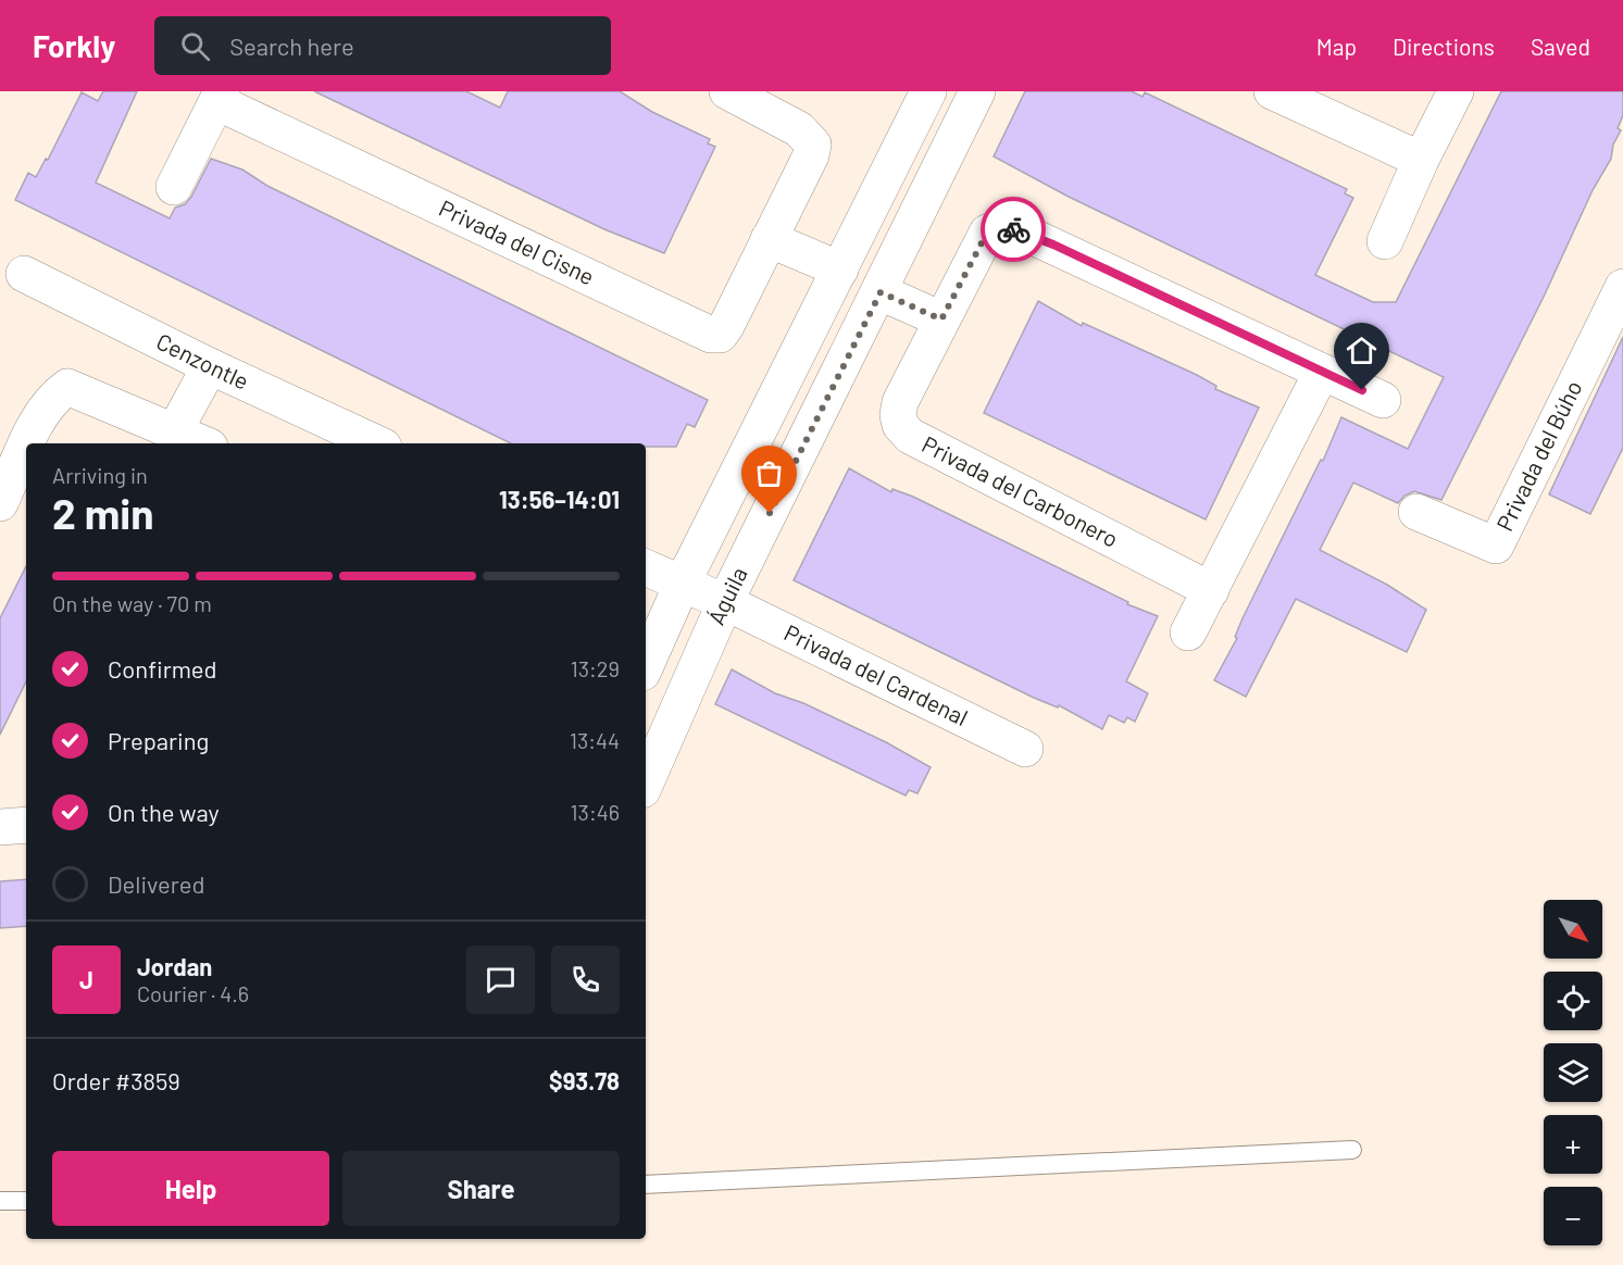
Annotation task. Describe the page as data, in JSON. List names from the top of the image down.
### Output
{
  "streets": {
    "street": [
      "Privada del Cisne",
      "Cenzontle",
      "Privada del Búho",
      "Privada del Carbonero",
      "Águila",
      "Privada del Cardenal"
    ]
  },
  "crossings": [
    ["Águila", "Privada del Cardenal"]
  ],
  "north": "bottom right",
  "page": {
    "header": "Forkly",
    "search": "Search here",
    "nav": ["Map", "Directions", "Saved"],
    "heading": ["2 min", "Arriving in", "13:56–14:01"],
    "panel": [
      "Jordan",
      "Courier · 4.6",
      "Order #3859",
      "$93.78"
    ],
    "bar": "On the way · 70 m",
    "list": [
      ["Confirmed", "13:29"],
      ["Preparing", "13:44"],
      ["On the way", "13:46"],
      "Delivered"
    ],
    "map_buttons": ["+", "−"],
    "round": "J",
    "buttons": ["Help", "Share"]
  }
}
